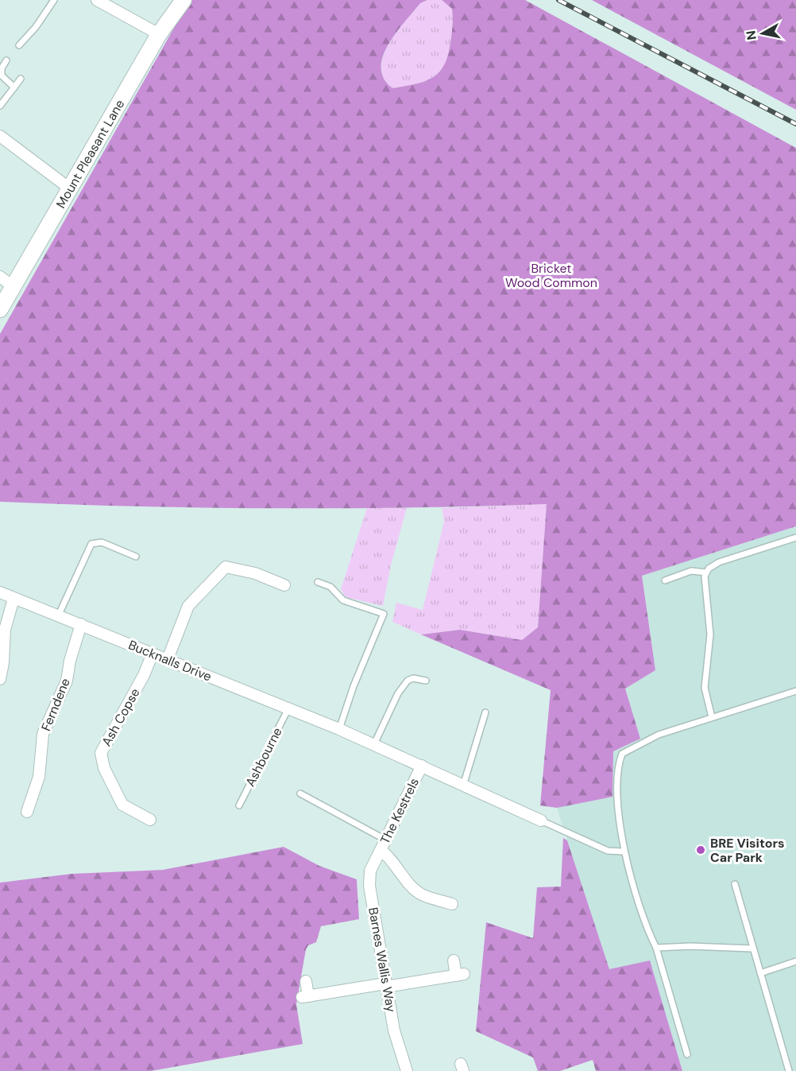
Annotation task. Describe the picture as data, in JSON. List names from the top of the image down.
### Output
{
  "streets": {
    "street": [
      "Mount Pleasant Lane",
      "Bucknalls Drive",
      "Ferndene",
      "Ash Copse",
      "The Kestrels",
      "Barnes Wallis Way"
    ],
    "lane": ["Ashbourne"]
  },
  "crossings": [
    ["Bucknalls Drive", "Ferndene"],
    ["Bucknalls Drive", "Ash Copse"],
    ["Bucknalls Drive", "Ashbourne"],
    ["Bucknalls Drive", "The Kestrels"],
    ["The Kestrels", "Barnes Wallis Way"]
  ],
  "parks": ["Bricket Wood Common"],
  "places": ["BRE Visitors Car Park"],
  "north": "left"
}
